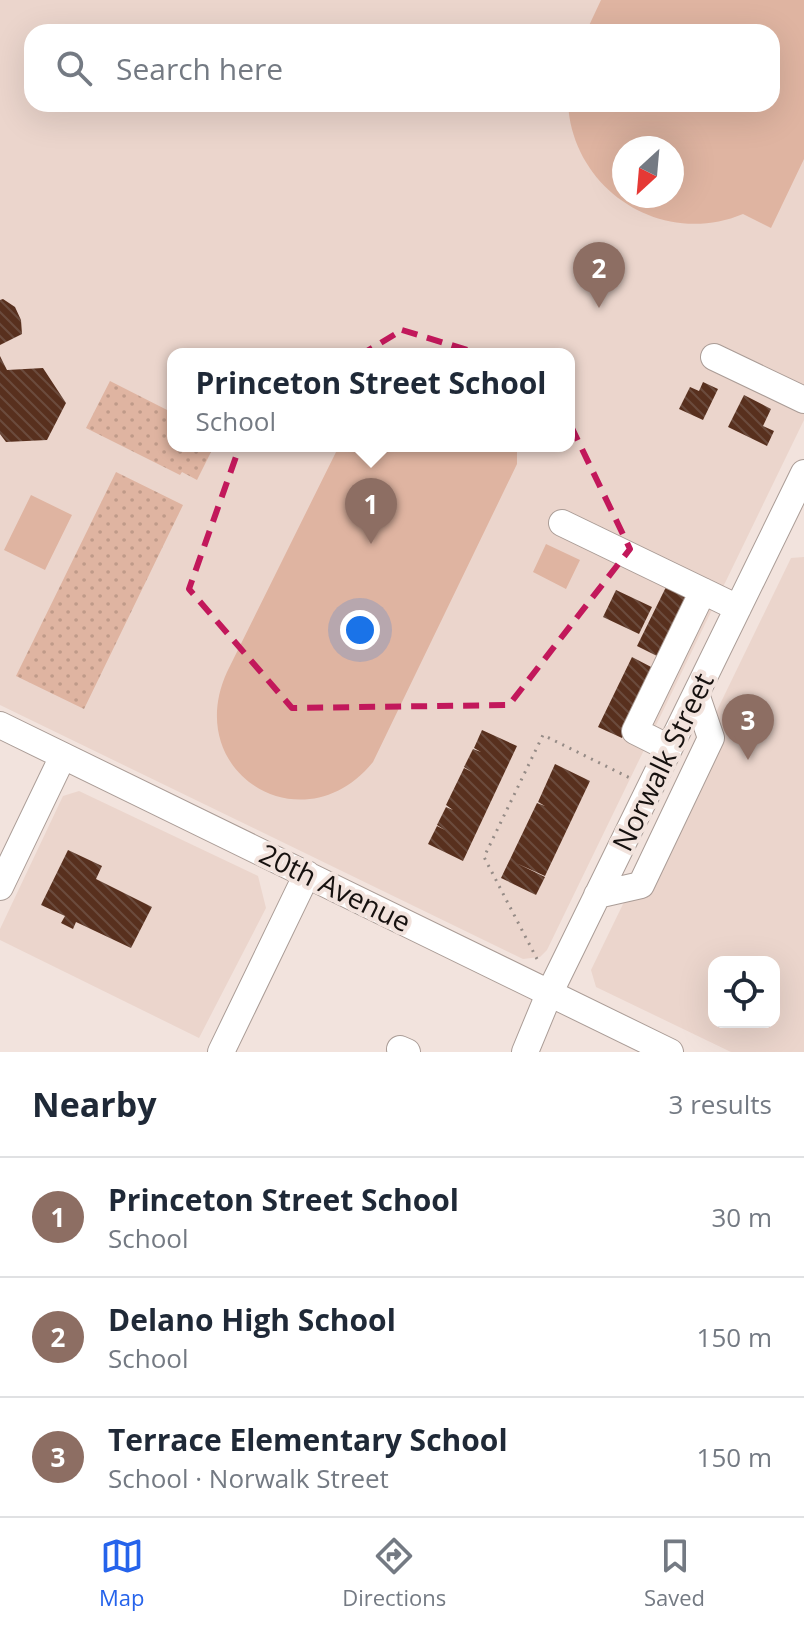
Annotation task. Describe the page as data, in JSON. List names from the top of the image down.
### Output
{
  "streets": {
    "street": ["Norwalk Street", "20th Avenue"]
  },
  "crossings": [
    ["Norwalk Street", "20th Avenue"]
  ],
  "north": "bottom left",
  "page": {
    "search": "Search here",
    "pins": ["2", "1", "3"],
    "popup": ["Princeton Street School", "School"],
    "heading": ["Nearby", "3 results"],
    "list": [
      {
        "mark": "1",
        "name": "Princeton Street School",
        "note": "School",
        "value": "30 m"
      },
      {
        "mark": "2",
        "name": "Delano High School",
        "note": "School",
        "value": "150 m"
      },
      {
        "mark": "3",
        "name": "Terrace Elementary School",
        "note": "School · Norwalk Street",
        "value": "150 m"
      }
    ],
    "nav": ["Map", "Directions", "Saved"]
  }
}
